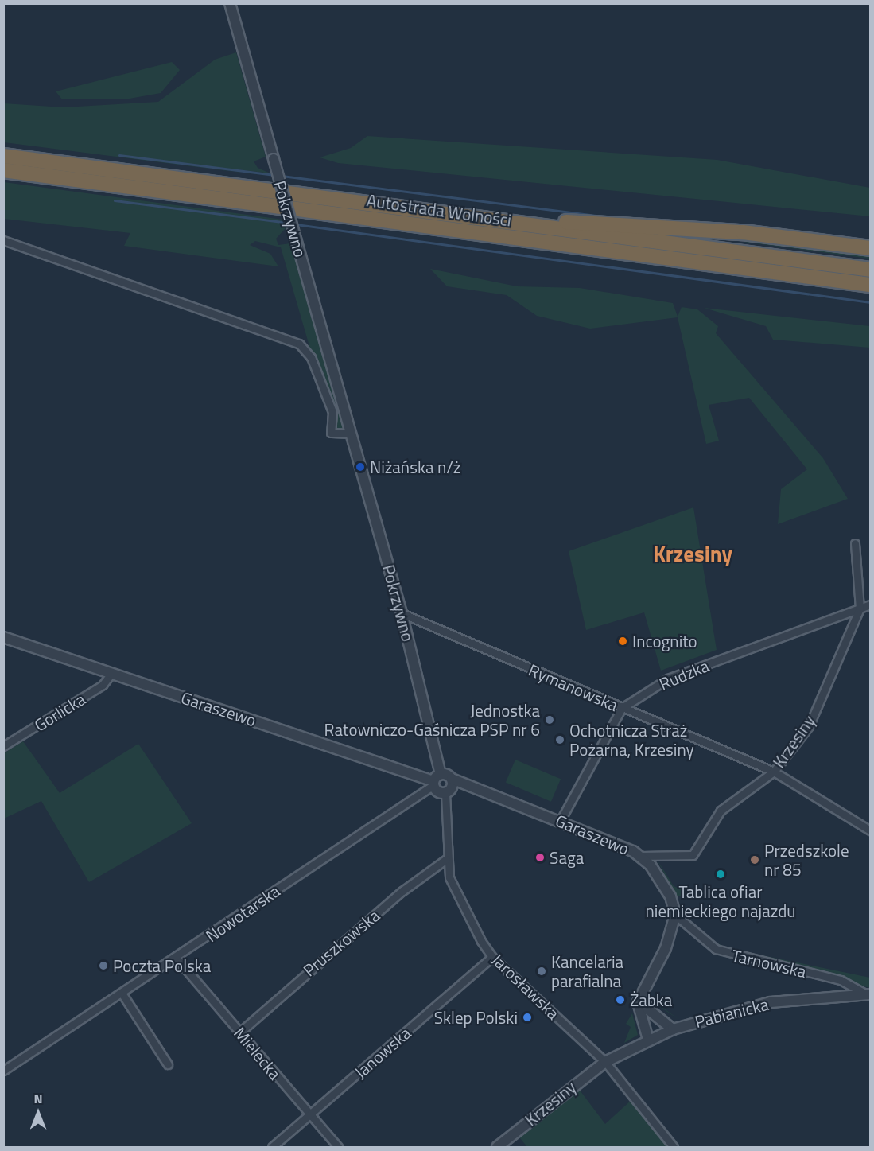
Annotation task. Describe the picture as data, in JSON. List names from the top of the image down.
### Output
{
  "streets": {
    "highway": ["Autostrada Wolności"],
    "street": [
      "Pokrzywno",
      "Rudzka",
      "Rymanowska",
      "Garaszewo",
      "Gorlicka",
      "Krzesiny",
      "Nowotarska",
      "Pruszkowska",
      "Tarnowska",
      "Jarosławska",
      "Pabianicka",
      "Janowska",
      "Mielecka"
    ]
  },
  "crossings": [
    ["Pokrzywno", "Rymanowska"],
    ["Pokrzywno", "Garaszewo"],
    ["Pokrzywno", "Nowotarska"],
    ["Rudzka", "Rymanowska"],
    ["Rudzka", "Garaszewo"],
    ["Rudzka", "Krzesiny"],
    ["Rymanowska", "Krzesiny"],
    ["Garaszewo", "Gorlicka"],
    ["Garaszewo", "Krzesiny"],
    ["Garaszewo", "Nowotarska"],
    ["Garaszewo", "Tarnowska"],
    ["Krzesiny", "Jarosławska"],
    ["Krzesiny", "Pabianicka"],
    ["Nowotarska", "Mielecka"],
    ["Pruszkowska", "Jarosławska"],
    ["Pruszkowska", "Mielecka"],
    ["Tarnowska", "Pabianicka"],
    ["Jarosławska", "Pabianicka"],
    ["Jarosławska", "Janowska"],
    ["Janowska", "Mielecka"]
  ],
  "districts": ["Krzesiny"],
  "places": [
    "Niżańska n/ż",
    "Incognito",
    "Jednostka Ratowniczo-Gaśnicza PSP nr 6",
    "Ochotnicza Straż Pożarna, Krzesiny",
    "Saga",
    "Przedszkole nr 85",
    "Tablica ofiar niemieckiego najazdu",
    "Poczta Polska",
    "Kancelaria parafialna",
    "Żabka",
    "Sklep Polski"
  ],
  "north": "top"
}
